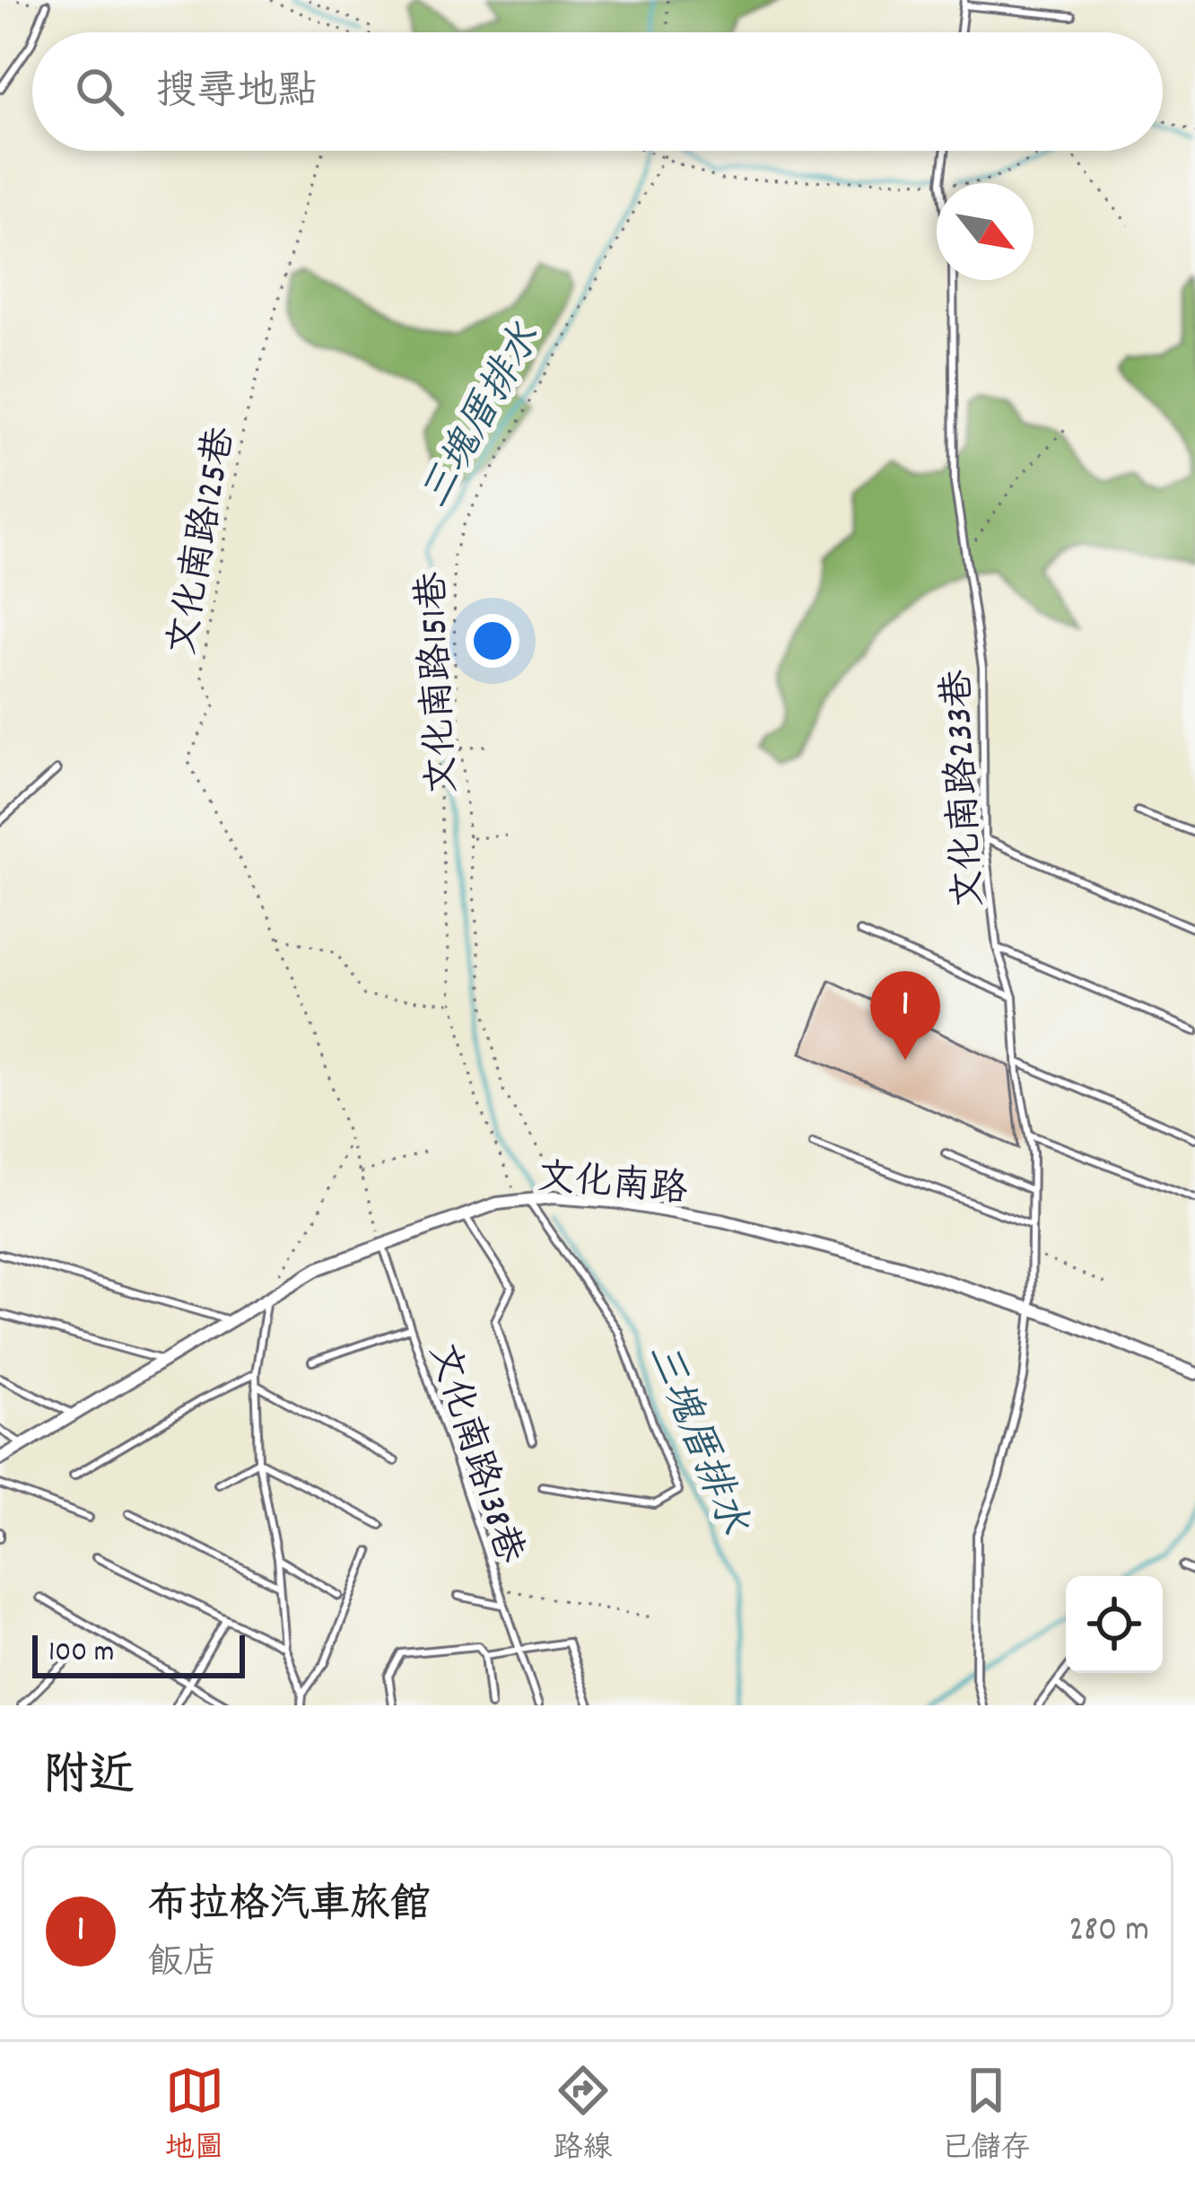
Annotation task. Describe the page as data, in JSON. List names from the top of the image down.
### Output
{
  "streets": {
    "street": ["文化南路"],
    "lane": ["文化南路233巷", "文化南路138巷"],
    "path": ["文化南路125巷", "文化南路151巷"]
  },
  "crossings": [
    ["文化南路125巷", "文化南路"],
    ["文化南路125巷", "文化南路138巷"],
    ["文化南路151巷", "文化南路"],
    ["文化南路233巷", "文化南路"],
    ["文化南路", "文化南路138巷"]
  ],
  "water": ["三塊厝排水"],
  "scale_bar": "100 m",
  "north": "bottom right",
  "page": {
    "search": "搜尋地點",
    "pins": "1",
    "scale": "100 m",
    "heading": "附近",
    "list": [
      {
        "mark": "1",
        "name": "布拉格汽車旅館",
        "note": "飯店",
        "value": "280 m"
      }
    ],
    "nav": ["地圖", "路線", "已儲存"]
  }
}
